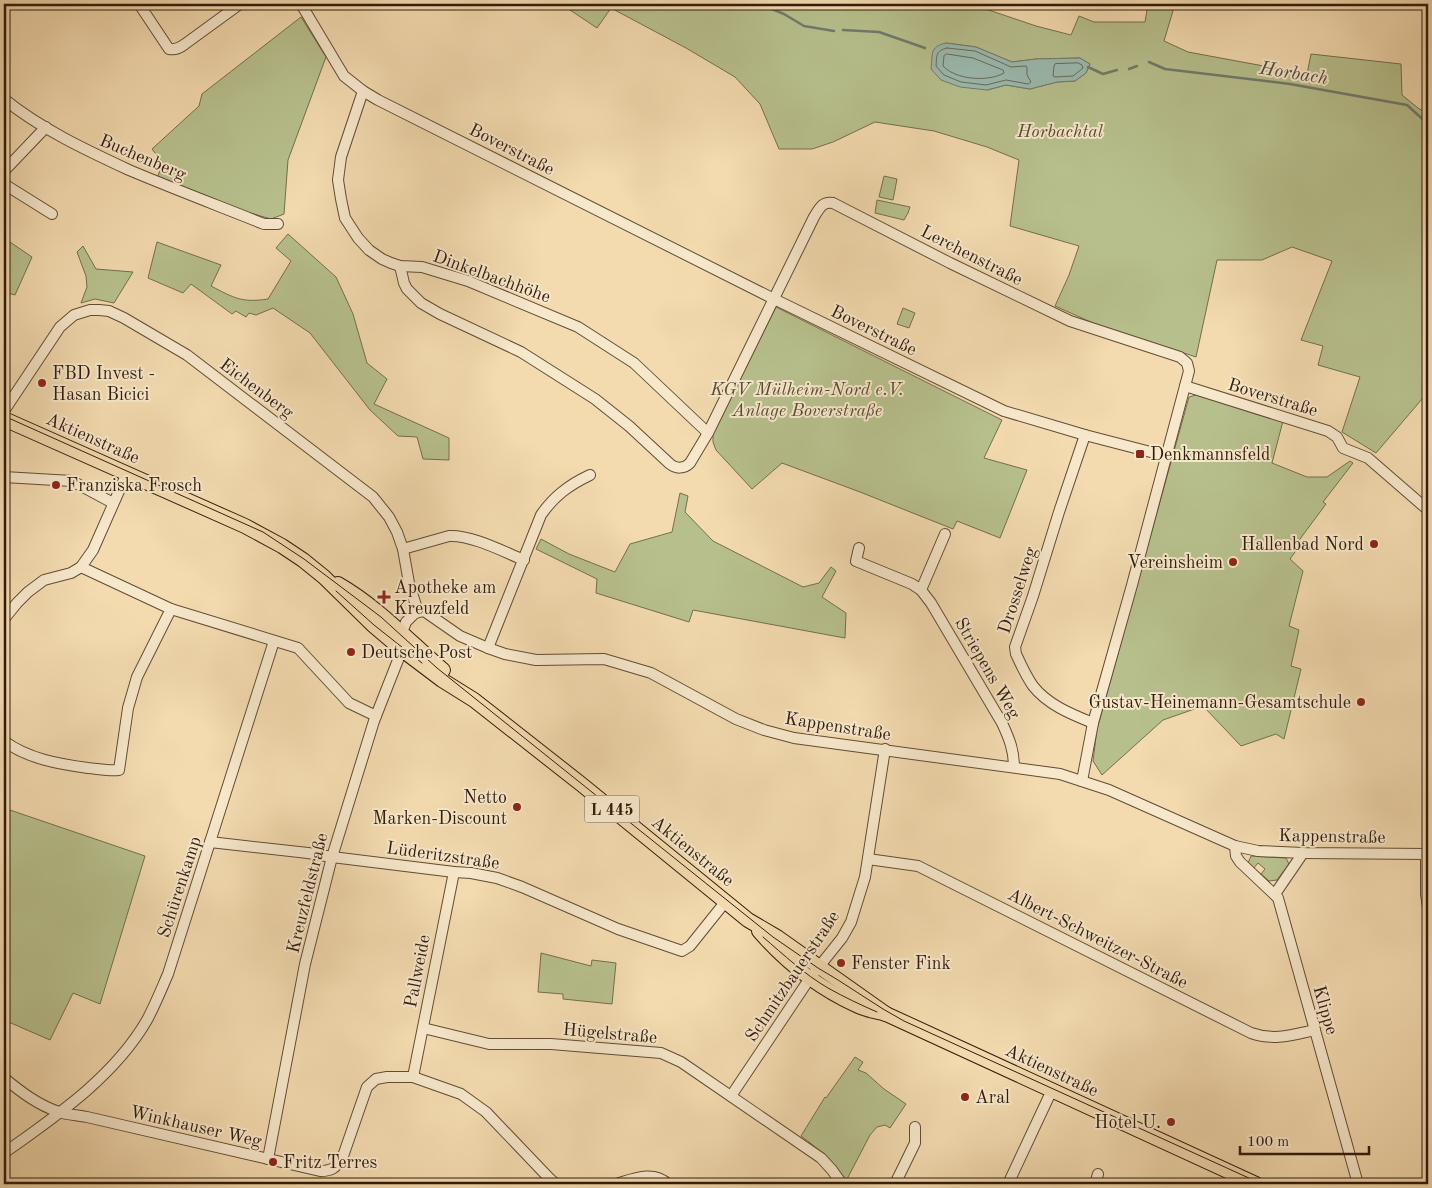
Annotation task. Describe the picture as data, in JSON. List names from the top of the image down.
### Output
{
  "streets": {
    "main road": ["Aktienstraße", "L 445"],
    "street": [
      "Boverstraße",
      "Buchenberg",
      "Lerchenstraße",
      "Dinkelbachhöhe",
      "Eichenberg",
      "Drosselweg",
      "Striepens Weg",
      "Kappenstraße",
      "Lüderitzstraße",
      "Schürenkamp",
      "Kreuzfeldstraße",
      "Albert-Schweitzer-Straße",
      "Pallweide",
      "Schmitzbauerstraße",
      "Klippe",
      "Hügelstraße",
      "Winkhauser Weg"
    ]
  },
  "crossings": [
    ["Boverstraße", "Lerchenstraße"],
    ["Boverstraße", "Dinkelbachhöhe"],
    ["Boverstraße", "Drosselweg"],
    ["Eichenberg", "Kappenstraße"],
    ["Aktienstraße", "Lüderitzstraße"],
    ["Aktienstraße", "Kreuzfeldstraße"],
    ["Aktienstraße", "Schmitzbauerstraße"],
    ["Striepens Weg", "Kappenstraße"],
    ["Kappenstraße", "Schmitzbauerstraße"],
    ["Lüderitzstraße", "Schürenkamp"],
    ["Lüderitzstraße", "Kreuzfeldstraße"],
    ["Lüderitzstraße", "Pallweide"],
    ["Schürenkamp", "Winkhauser Weg"],
    ["Kreuzfeldstraße", "Winkhauser Weg"],
    ["Albert-Schweitzer-Straße", "Schmitzbauerstraße"],
    ["Albert-Schweitzer-Straße", "Klippe"],
    ["Pallweide", "Hügelstraße"],
    ["Pallweide", "Winkhauser Weg"],
    ["Schmitzbauerstraße", "Hügelstraße"]
  ],
  "water": ["Horbach"],
  "parks": ["Horbachtal", "KGV Mülheim-Nord e.V. Anlage Boverstraße"],
  "places": {
    "other": [
      "FBD Invest - Hasan Bicici",
      "Franziska Frosch",
      "Hallenbad Nord",
      "Vereinsheim",
      "Deutsche Post",
      "Gustav-Heinemann-Gesamtschule",
      "Netto Marken-Discount",
      "Fenster Fink",
      "Aral",
      "Hotel U.",
      "Fritz Terres"
    ],
    "transit": ["Denkmannsfeld"],
    "health": ["Apotheke am Kreuzfeld"]
  },
  "scale_bar": "100 m"
}
